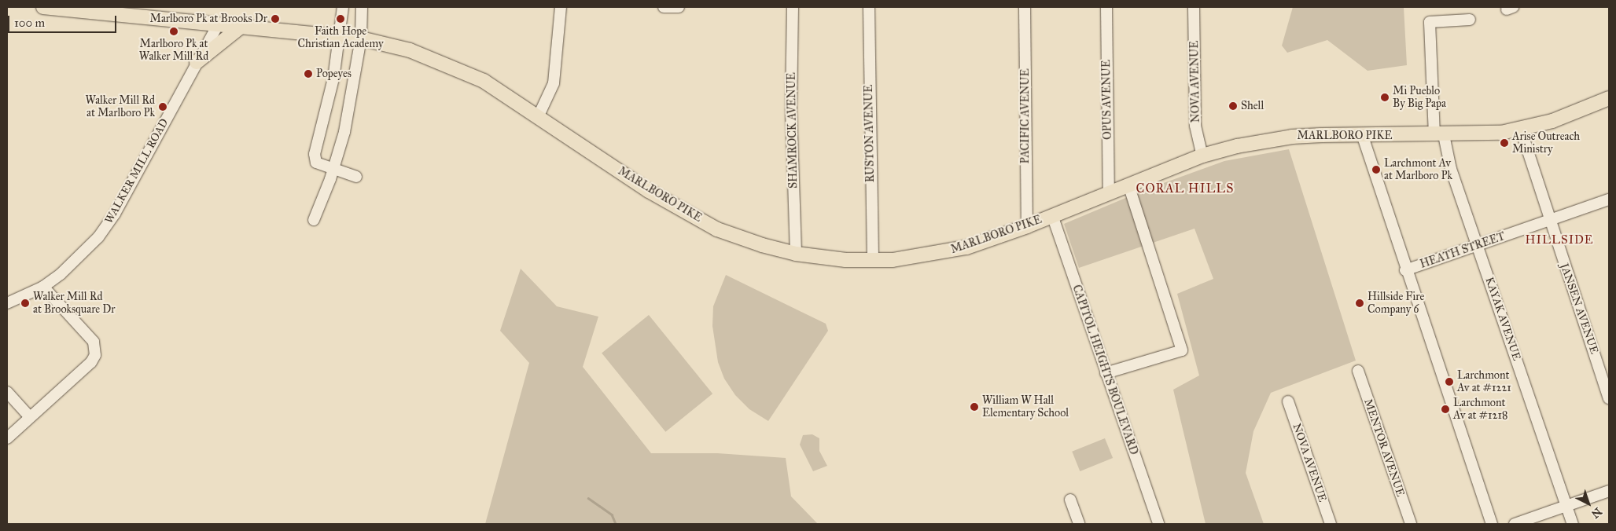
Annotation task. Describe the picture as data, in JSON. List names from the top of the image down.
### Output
{
  "streets": {
    "main road": ["MARLBORO PIKE"],
    "street": [
      "NOVA AVENUE",
      "OPUS AVENUE",
      "PACIFIC AVENUE",
      "SHAMROCK AVENUE",
      "RUSTON AVENUE",
      "WALKER MILL ROAD",
      "HEATH STREET",
      "JANSEN AVENUE",
      "KAYAK AVENUE",
      "CAPITOL HEIGHTS BOULEVARD",
      "MENTOR AVENUE"
    ]
  },
  "crossings": [
    ["NOVA AVENUE", "MARLBORO PIKE"],
    ["OPUS AVENUE", "MARLBORO PIKE"],
    ["PACIFIC AVENUE", "MARLBORO PIKE"],
    ["SHAMROCK AVENUE", "MARLBORO PIKE"],
    ["RUSTON AVENUE", "MARLBORO PIKE"],
    ["MARLBORO PIKE", "WALKER MILL ROAD"],
    ["MARLBORO PIKE", "JANSEN AVENUE"],
    ["MARLBORO PIKE", "KAYAK AVENUE"],
    ["MARLBORO PIKE", "CAPITOL HEIGHTS BOULEVARD"],
    ["HEATH STREET", "JANSEN AVENUE"],
    ["HEATH STREET", "KAYAK AVENUE"]
  ],
  "districts": ["CORAL HILLS", "HILLSIDE"],
  "places": [
    "Marlboro Pk at Brooks Dr",
    "Faith Hope Christian Academy",
    "Marlboro Pk at Walker Mill Rd",
    "Popeyes",
    "Mi Pueblo By Big Papa",
    "Shell",
    "Walker Mill Rd at Marlboro Pk",
    "Arise Outreach Ministry",
    "Larchmont Av at Marlboro Pk",
    "Walker Mill Rd at Brooksquare Dr",
    "Hillside Fire Company 6",
    "Larchmont Av at #1221",
    "William W Hall Elementary School",
    "Larchmont Av at #1218"
  ],
  "scale_bar": "100 m",
  "north": "bottom right"
}
